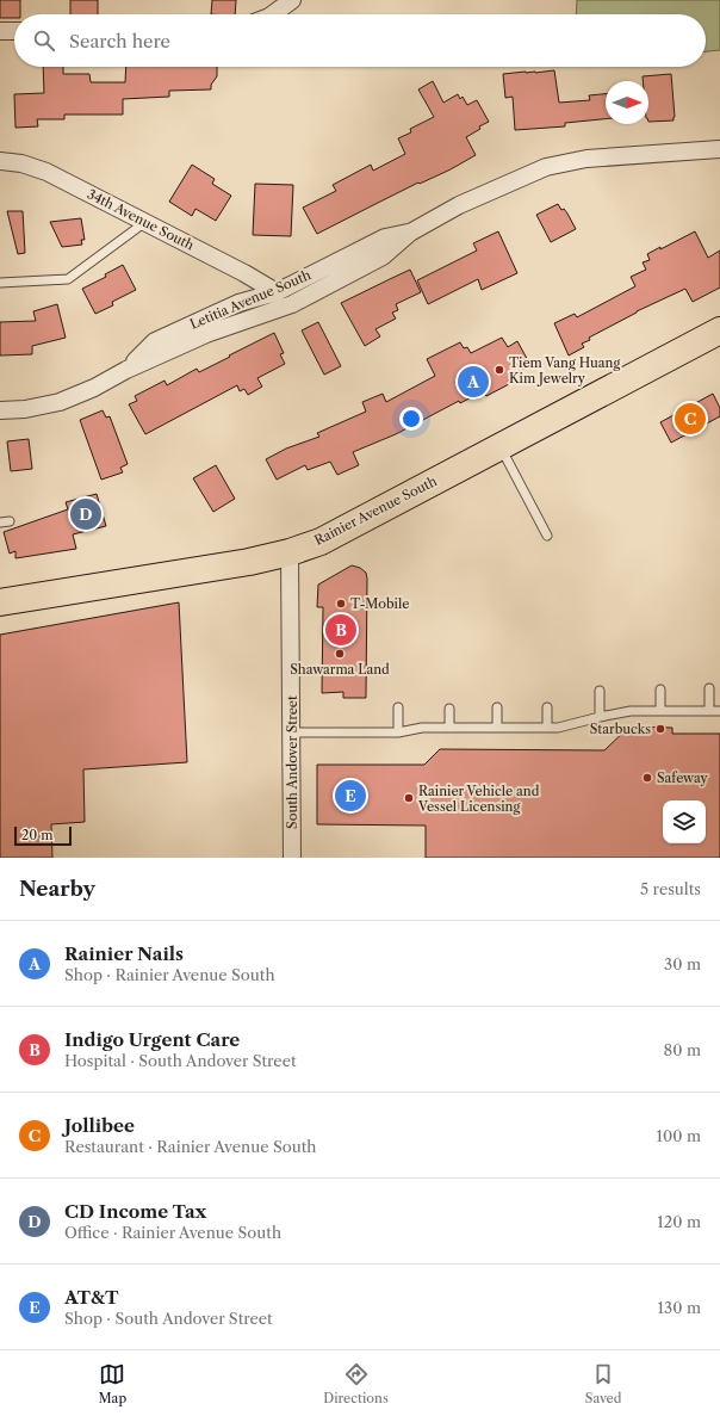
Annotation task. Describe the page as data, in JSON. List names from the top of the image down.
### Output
{
  "streets": {
    "main road": ["Rainier Avenue South"],
    "street": ["34th Avenue South", "Letitia Avenue South", "South Andover Street"]
  },
  "crossings": [
    ["34th Avenue South", "Letitia Avenue South"],
    ["Rainier Avenue South", "South Andover Street"]
  ],
  "places": [
    "Tiem Vang Huang Kim Jewelry",
    "T-Mobile",
    "Shawarma Land",
    "Starbucks",
    "Safeway",
    "Rainier Vehicle and Vessel Licensing"
  ],
  "scale_bar": "20 m",
  "north": "right",
  "page": {
    "search": "Search here",
    "pins": [
      "A",
      "C",
      "D",
      "B",
      "E"
    ],
    "scale": "20 m",
    "heading": ["Nearby", "5 results"],
    "list": [
      {
        "mark": "A",
        "name": "Rainier Nails",
        "note": "Shop · Rainier Avenue South",
        "value": "30 m"
      },
      {
        "mark": "B",
        "name": "Indigo Urgent Care",
        "note": "Hospital · South Andover Street",
        "value": "80 m"
      },
      {
        "mark": "C",
        "name": "Jollibee",
        "note": "Restaurant · Rainier Avenue South",
        "value": "100 m"
      },
      {
        "mark": "D",
        "name": "CD Income Tax",
        "note": "Office · Rainier Avenue South",
        "value": "120 m"
      },
      {
        "mark": "E",
        "name": "AT&T",
        "note": "Shop · South Andover Street",
        "value": "130 m"
      }
    ],
    "nav": ["Map", "Directions", "Saved"]
  }
}
